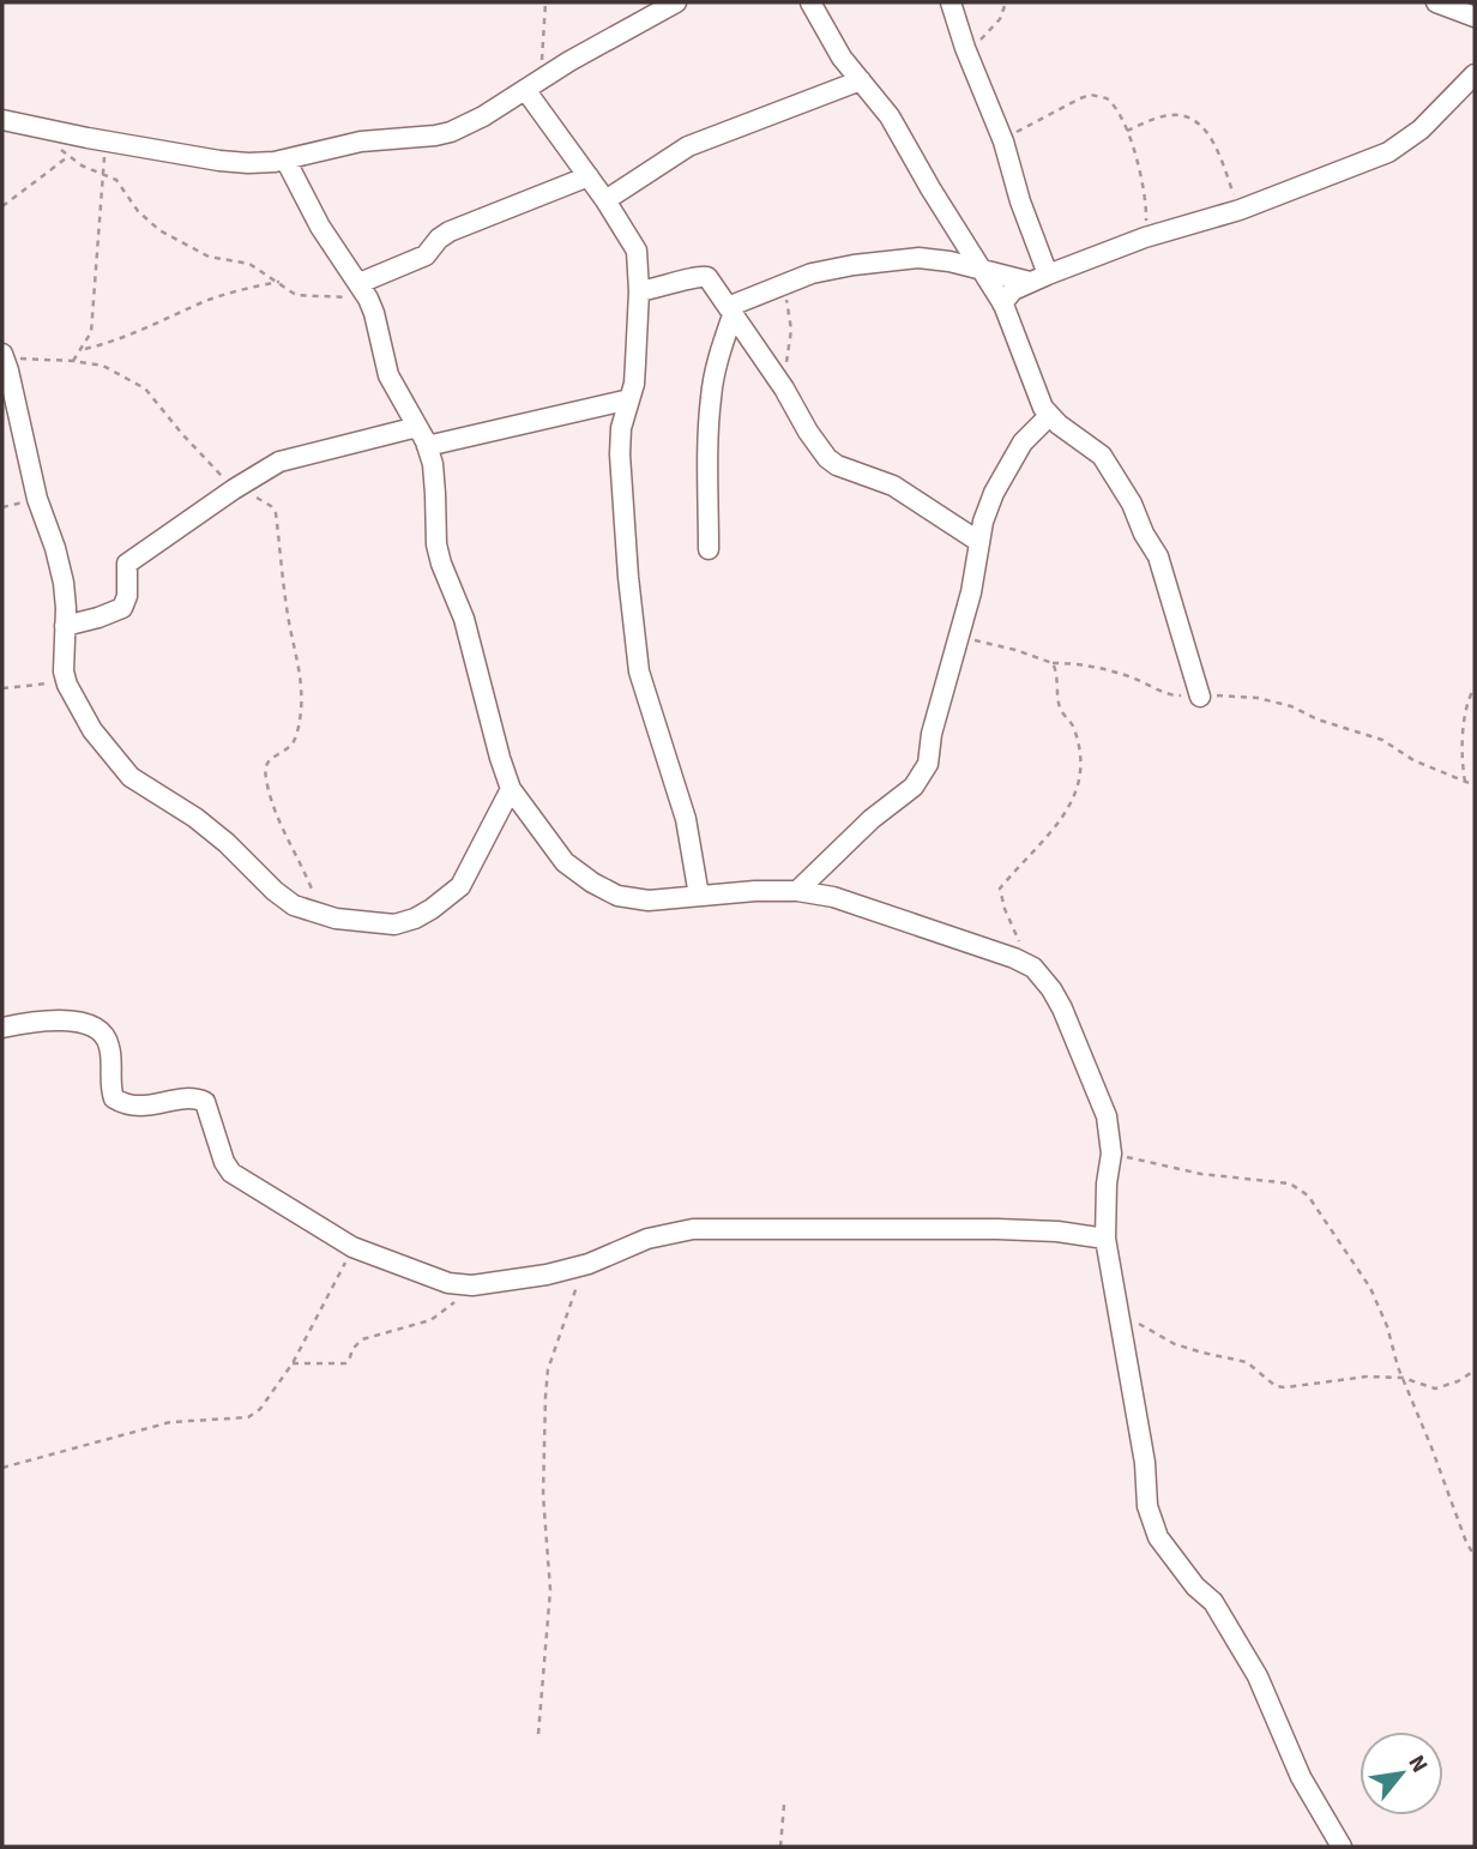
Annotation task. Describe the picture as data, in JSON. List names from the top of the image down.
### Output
{
  "north": "top right"
}
